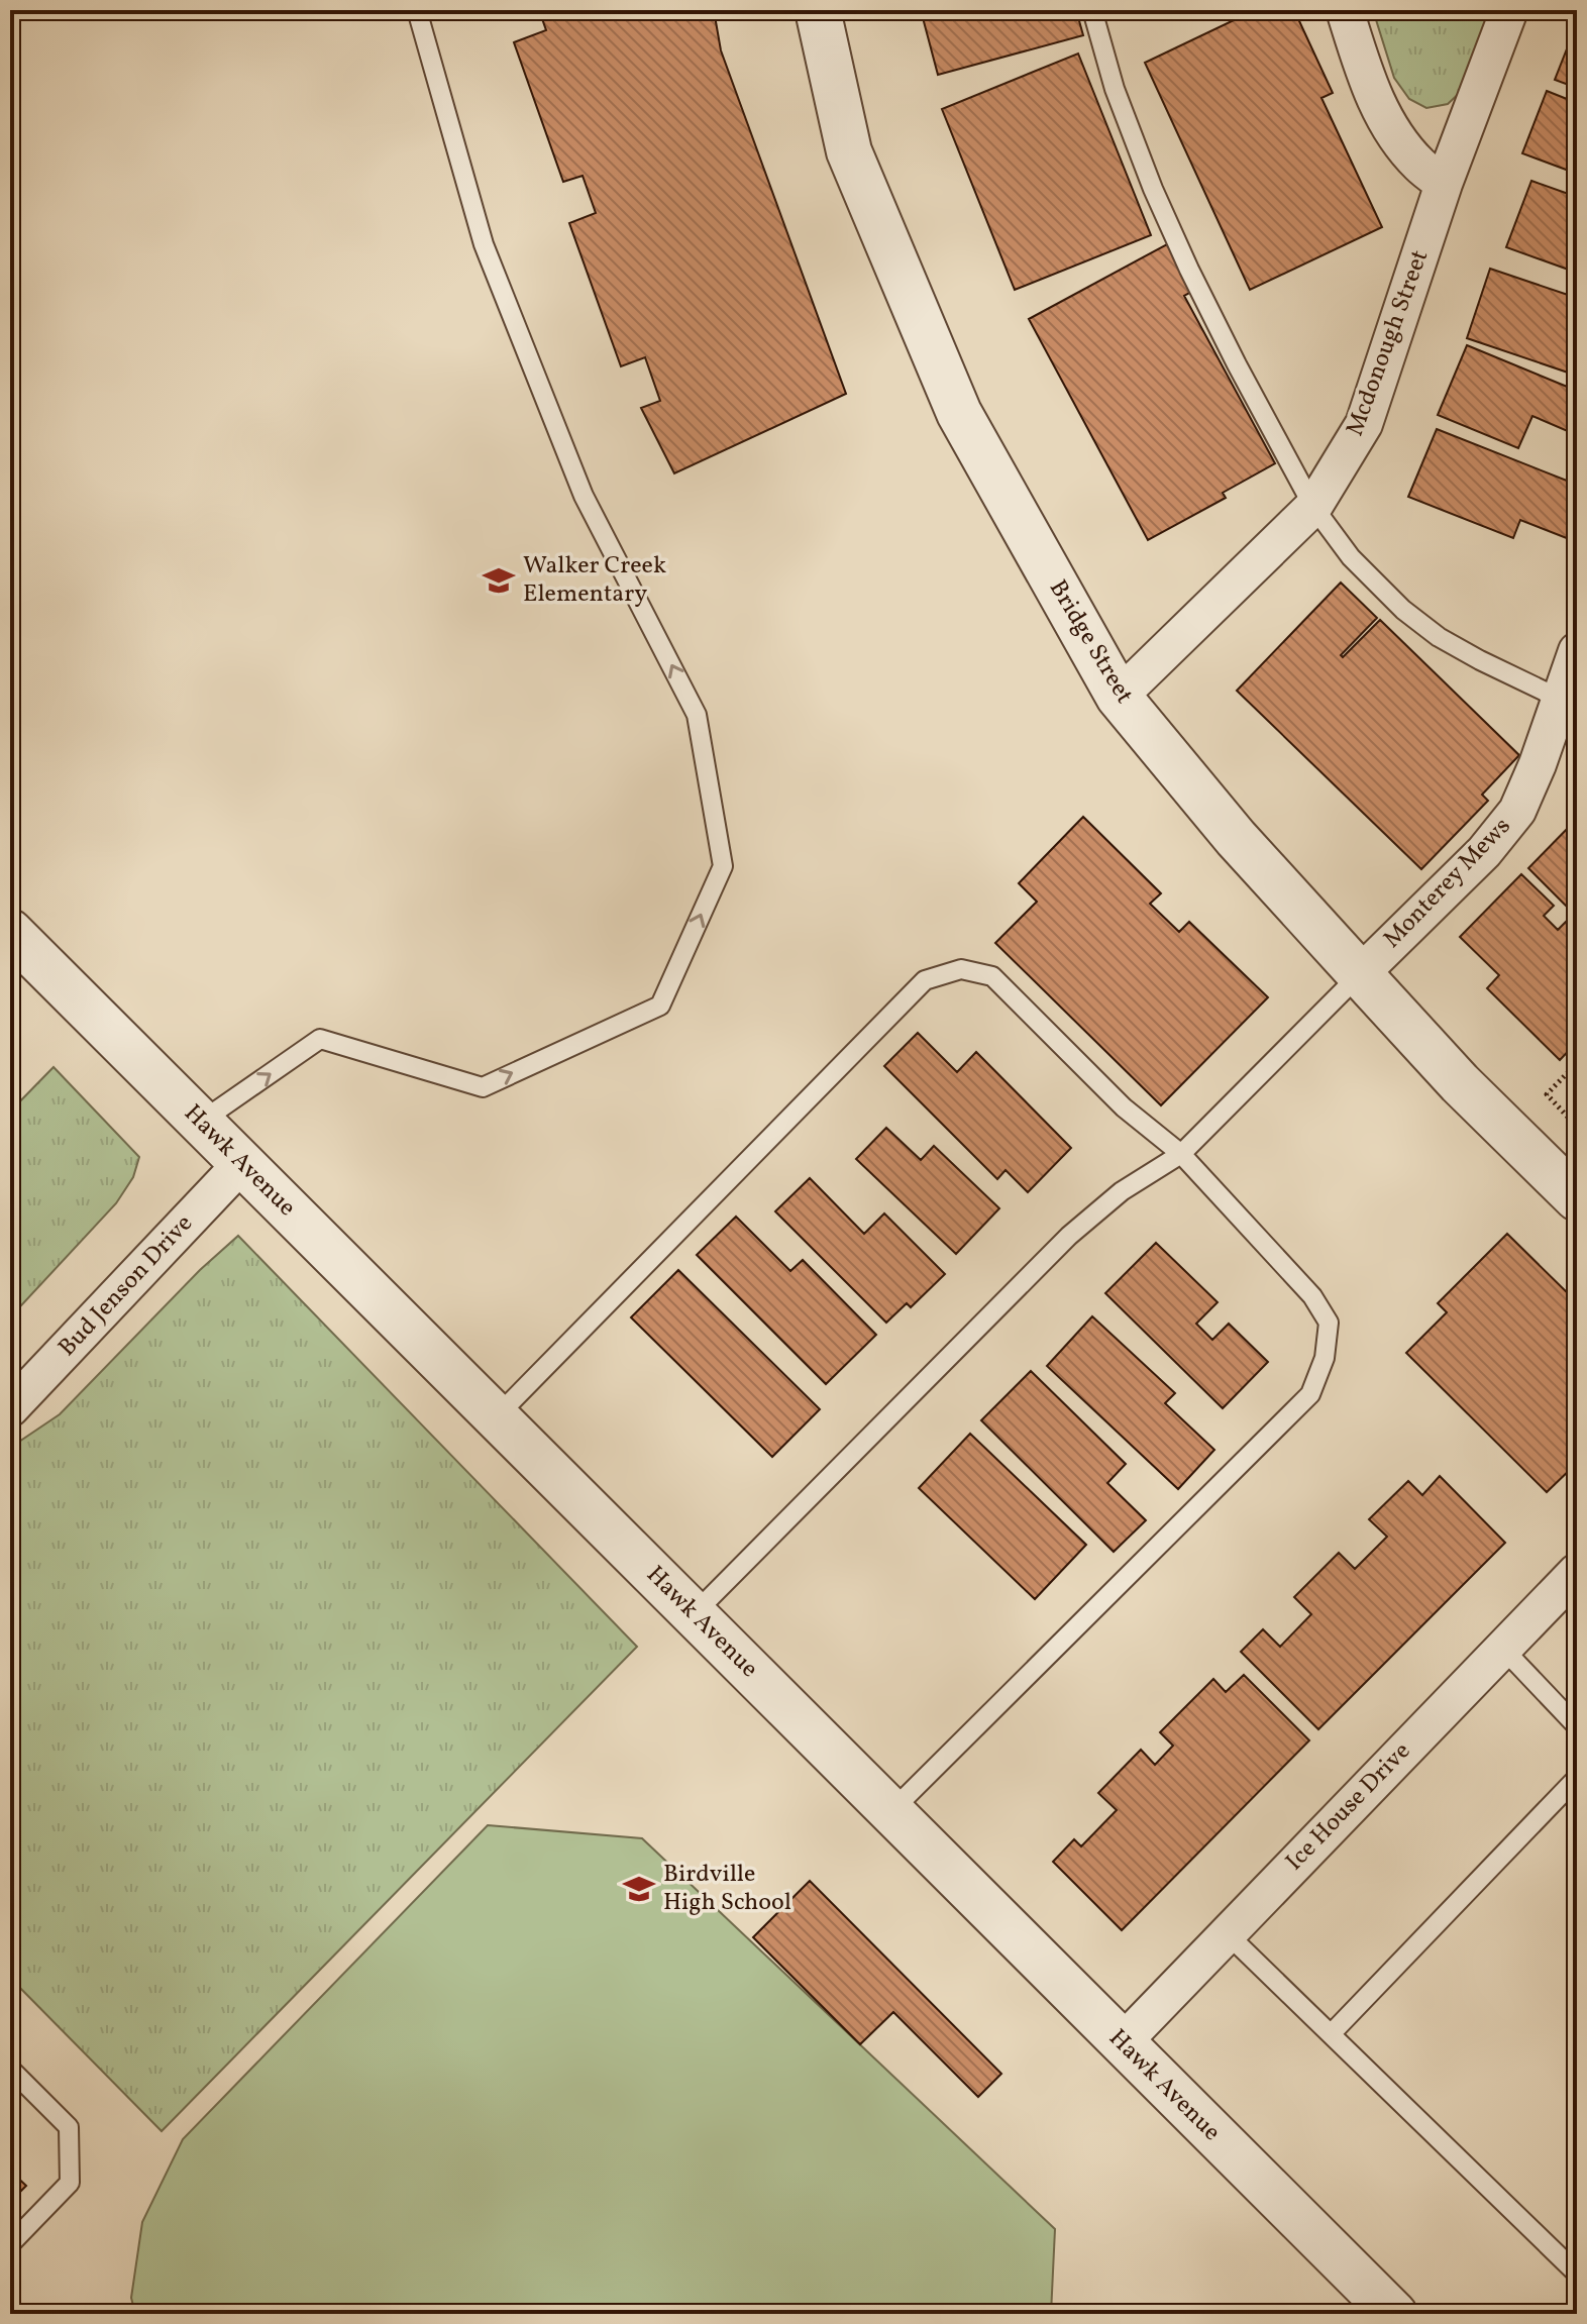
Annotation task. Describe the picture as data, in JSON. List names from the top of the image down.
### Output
{
  "streets": {
    "street": [
      "Mcdonough Street",
      "Bridge Street",
      "Monterey Mews",
      "Hawk Avenue",
      "Bud Jenson Drive",
      "Ice House Drive"
    ]
  },
  "crossings": [
    ["Mcdonough Street", "Bridge Street"],
    ["Bridge Street", "Monterey Mews"],
    ["Hawk Avenue", "Bud Jenson Drive"],
    ["Hawk Avenue", "Ice House Drive"]
  ],
  "places": {
    "school or university": ["Walker Creek Elementary", "Birdville High School"]
  }
}
